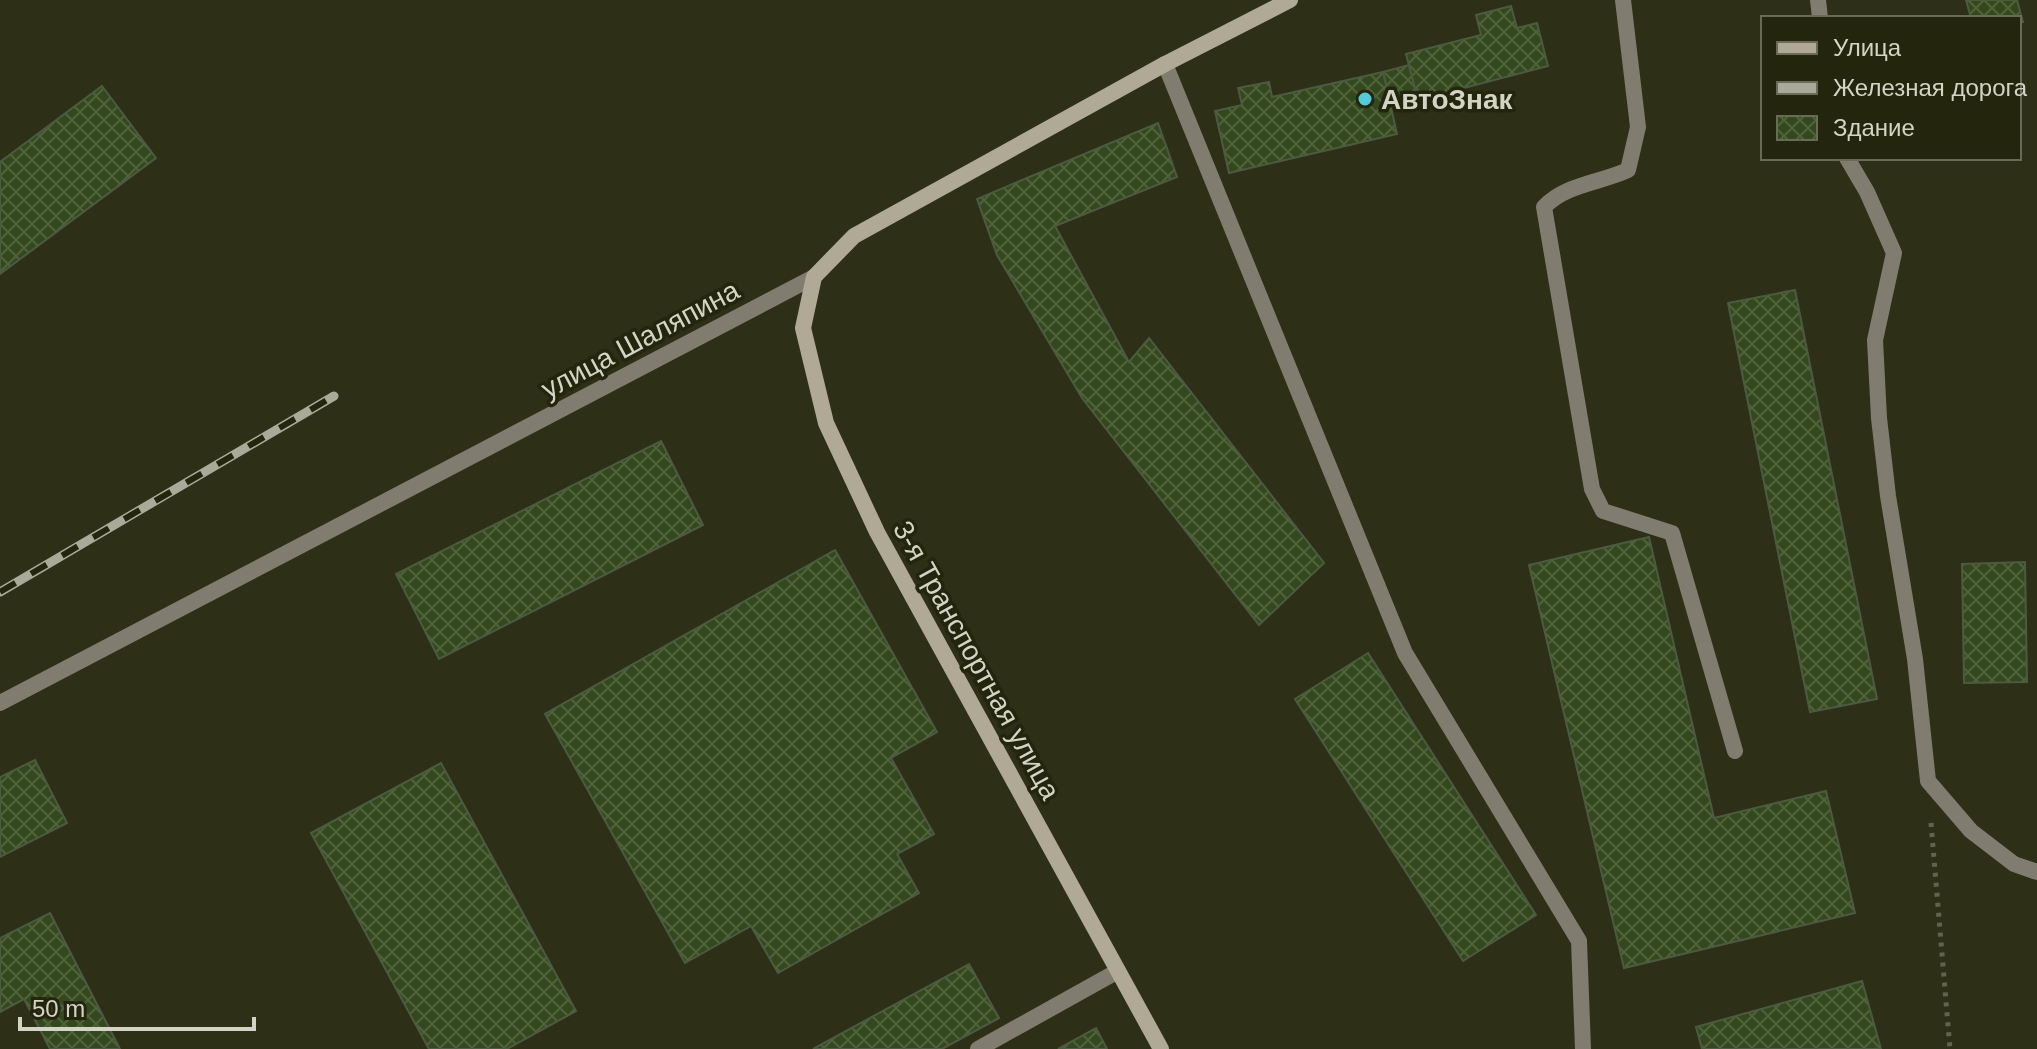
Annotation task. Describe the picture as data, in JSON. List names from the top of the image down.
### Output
{
  "streets": {
    "street": ["улица Шаляпина", "3-я Транспортная улица"]
  },
  "crossings": [
    ["улица Шаляпина", "3-я Транспортная улица"]
  ],
  "places": ["АвтоЗнак"],
  "legend": ["Улица", "Железная дорога", "Здание"],
  "scale_bar": "50 m"
}
